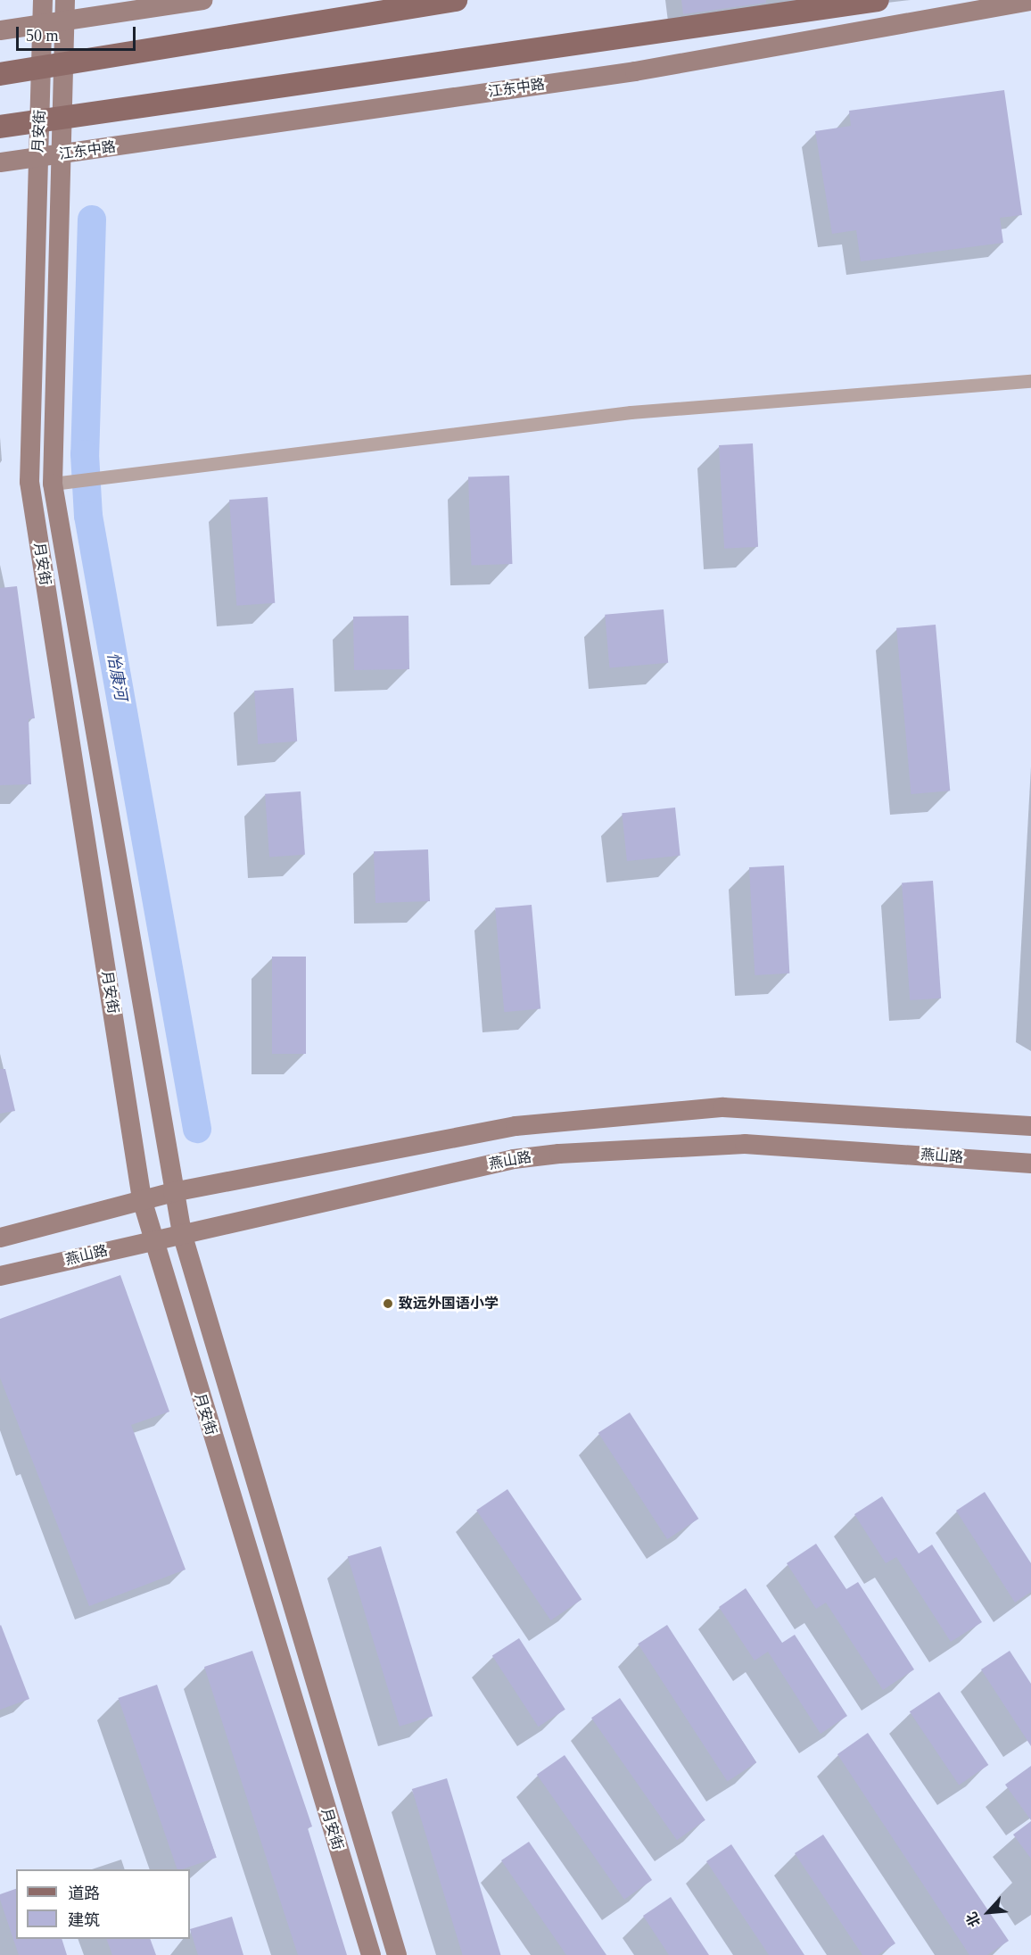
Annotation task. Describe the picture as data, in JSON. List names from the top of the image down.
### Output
{
  "streets": {
    "street": ["江东中路", "月安街", "燕山路"]
  },
  "crossings": [
    ["江东中路", "月安街"],
    ["月安街", "燕山路"]
  ],
  "water": ["怡康河"],
  "places": ["致远外国语小学"],
  "legend": ["道路", "建筑"],
  "scale_bar": "50 m",
  "north": "bottom left"
}
